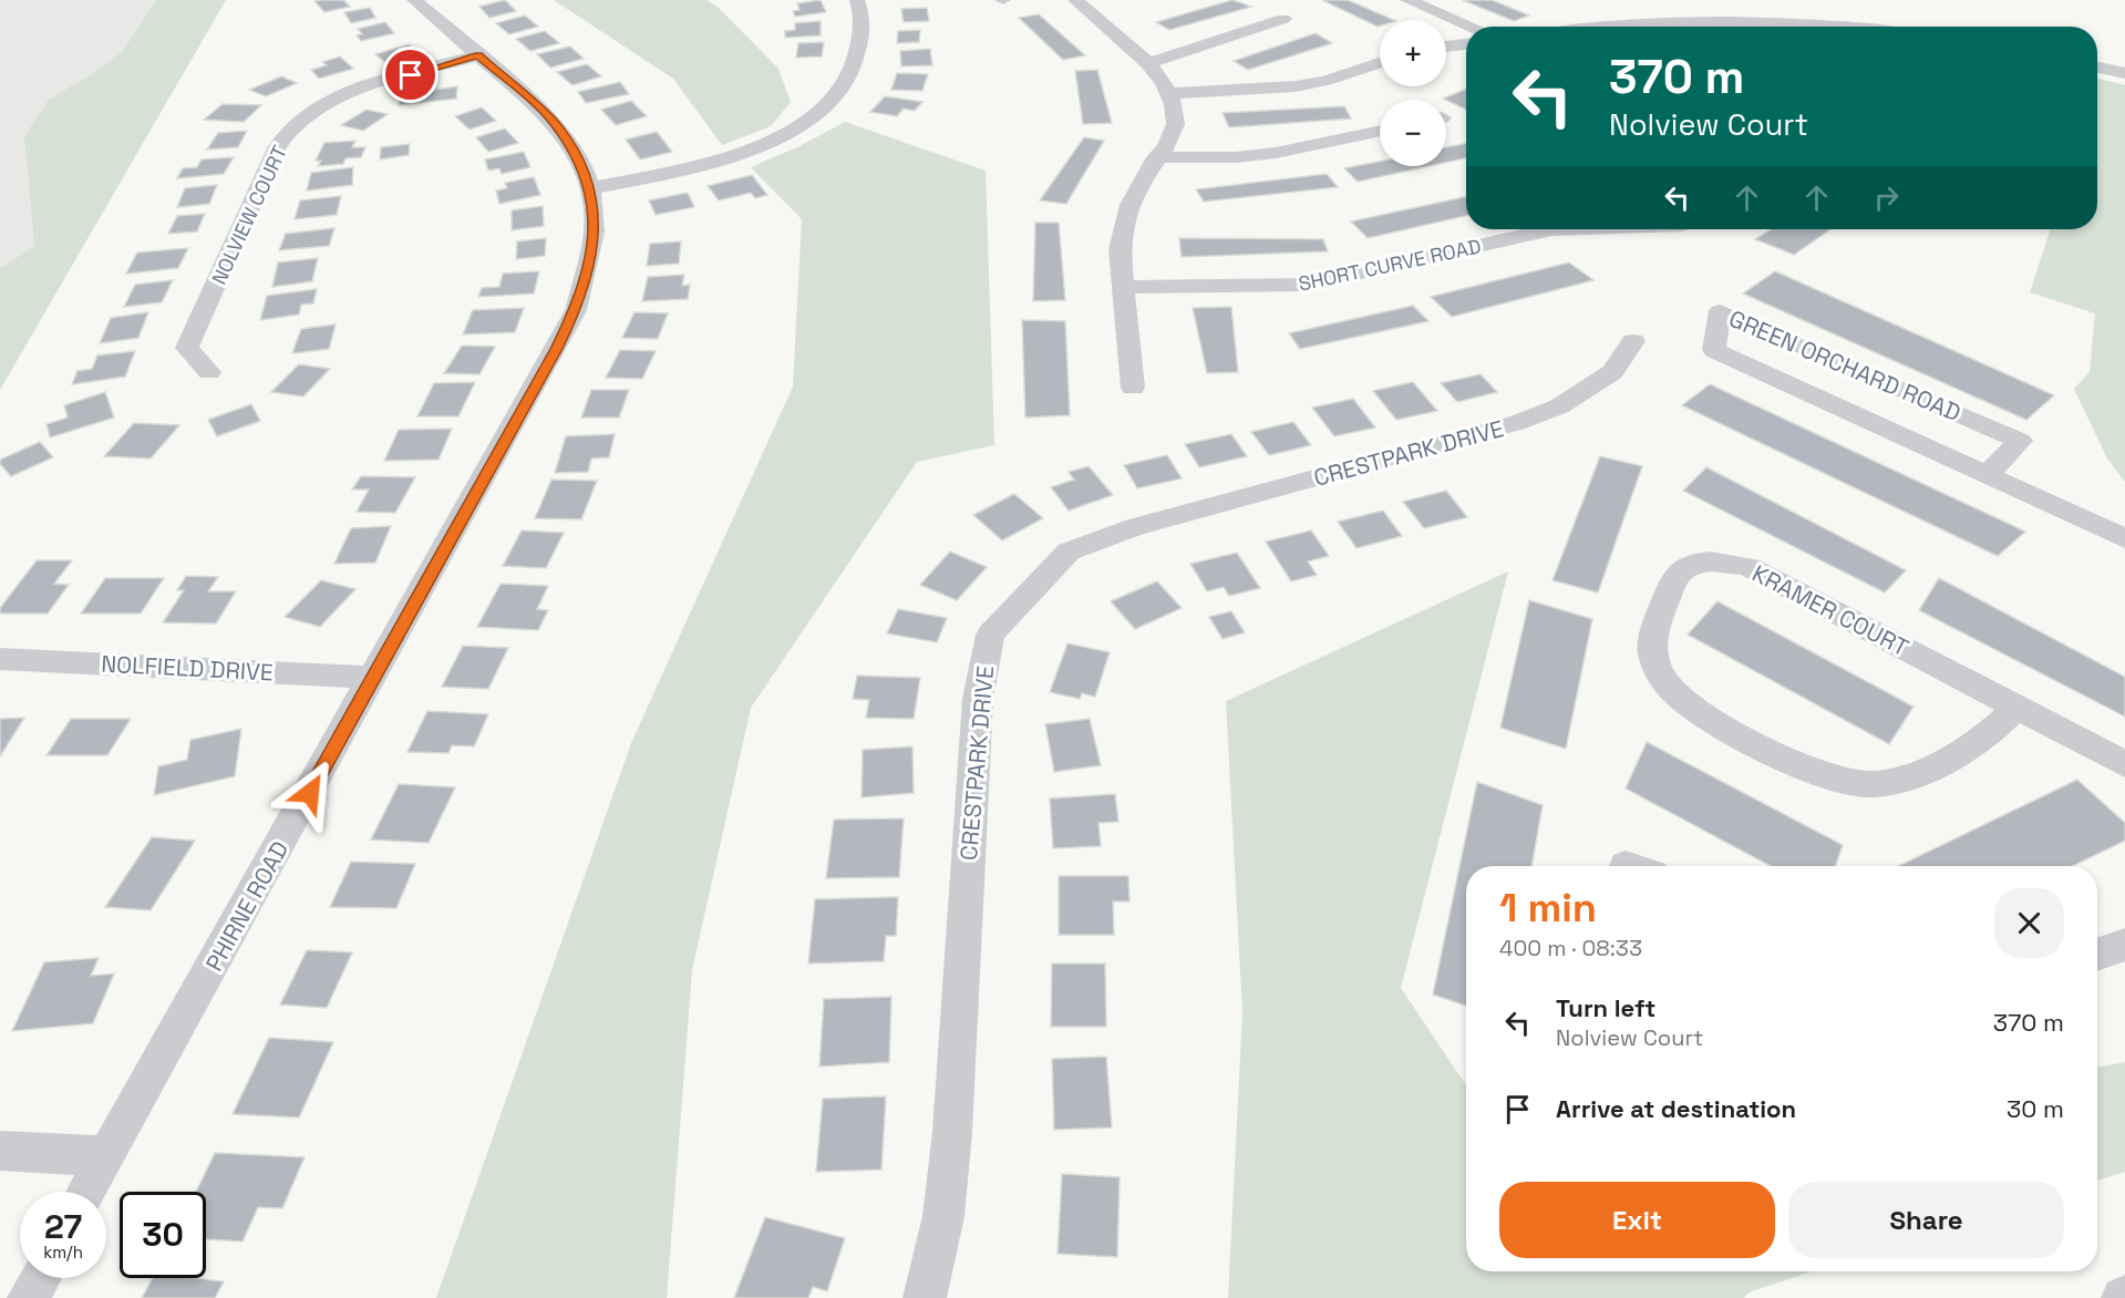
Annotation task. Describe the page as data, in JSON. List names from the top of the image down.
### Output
{
  "streets": {
    "street": [
      "NOLVIEW COURT",
      "SHORT CURVE ROAD",
      "GREEN ORCHARD ROAD",
      "CRESTPARK DRIVE",
      "KRAMER COURT",
      "NOLFIELD DRIVE",
      "PHIRNE ROAD"
    ]
  },
  "crossings": [
    ["NOLVIEW COURT", "PHIRNE ROAD"],
    ["NOLFIELD DRIVE", "PHIRNE ROAD"]
  ],
  "page": {
    "map_buttons": ["+", "−"],
    "turn": ["370 m", "Nolview Court"],
    "heading": ["1 min", "400 m · 08:33"],
    "list": [
      {
        "name": "Turn left",
        "note": "Nolview Court",
        "value": "370 m"
      },
      {
        "name": "Arrive at destination",
        "value": "30 m"
      }
    ],
    "buttons": ["Exit", "Share"],
    "speed": "27 km/h",
    "limit": "30"
  }
}
